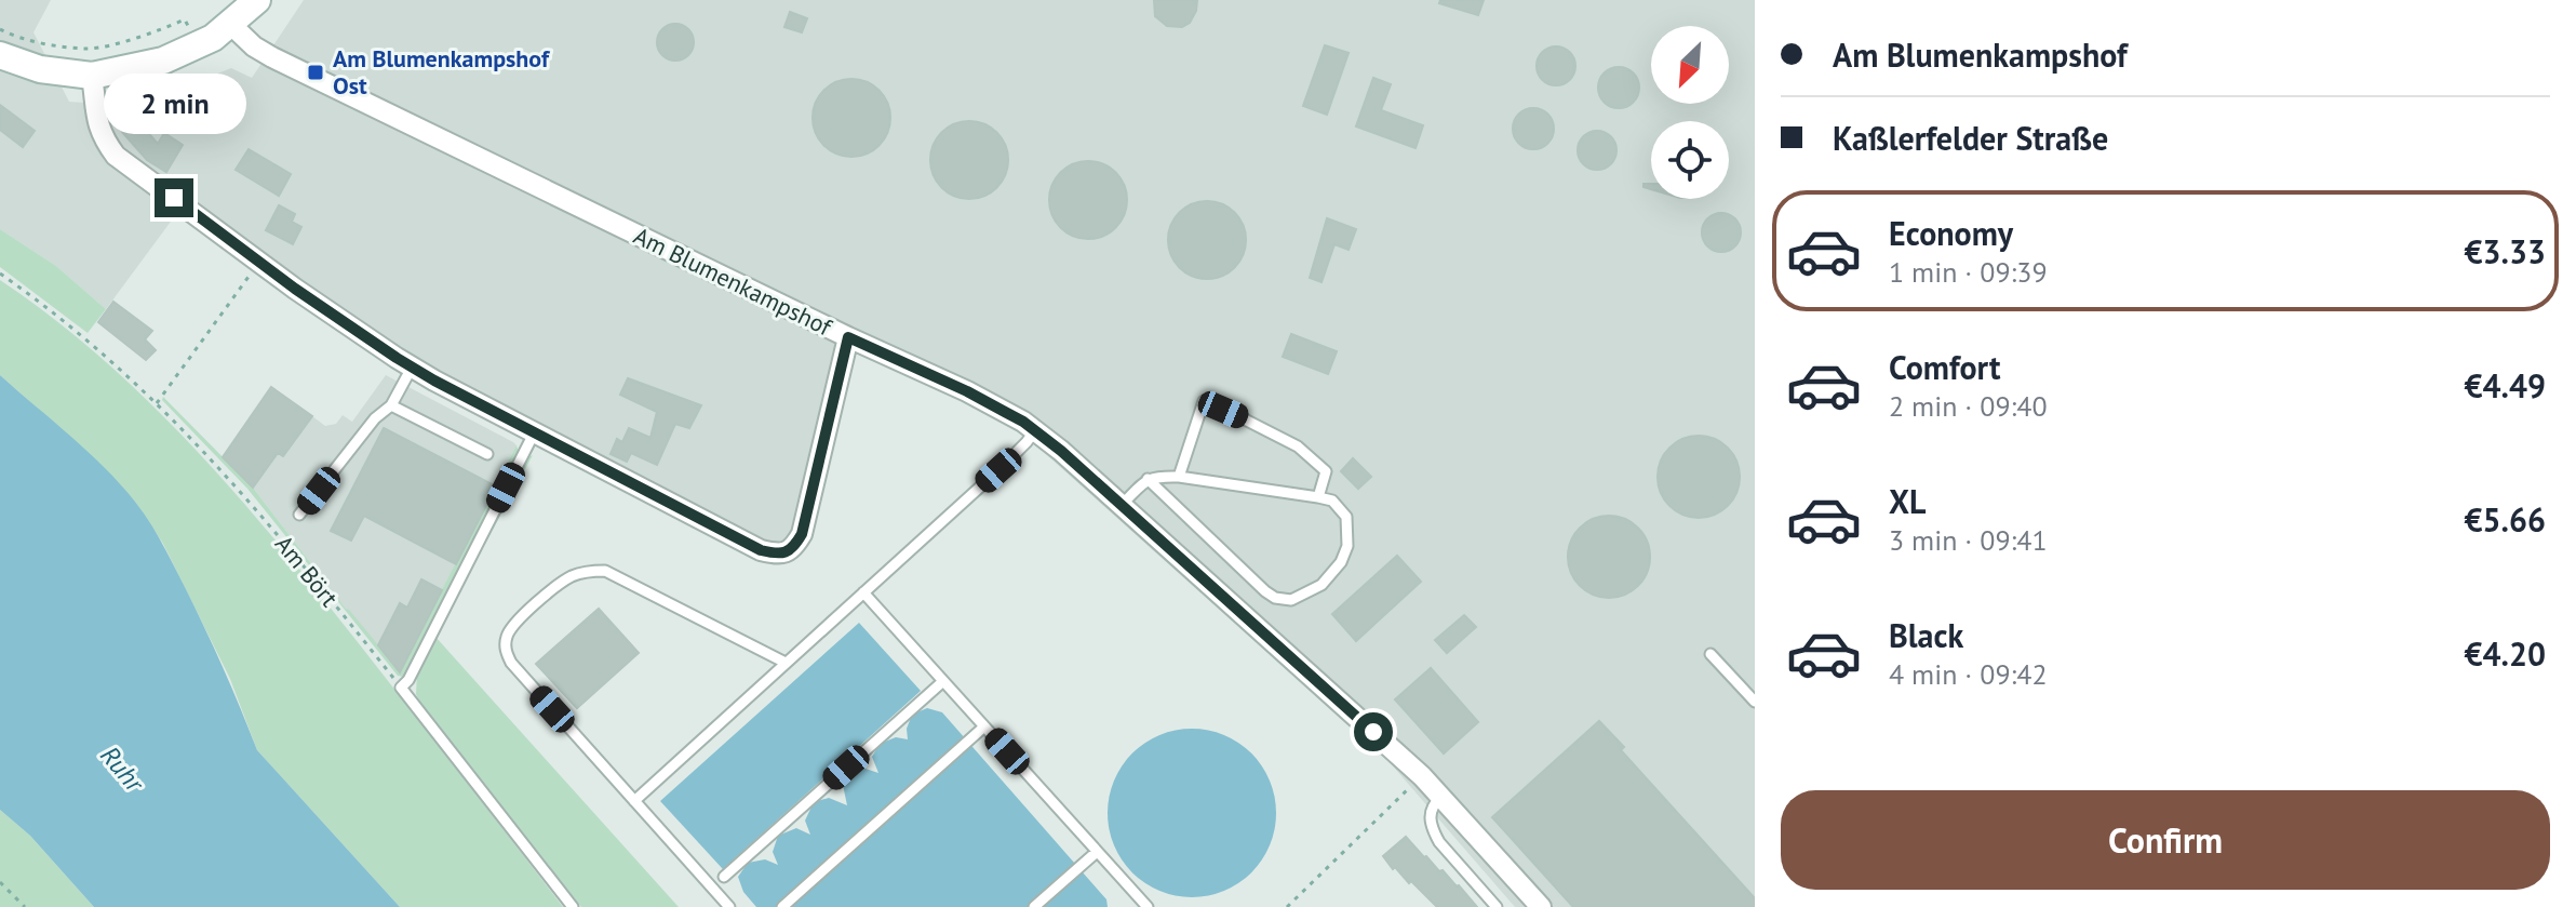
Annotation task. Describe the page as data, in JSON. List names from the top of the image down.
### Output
{
  "streets": {
    "street": ["Am Blumenkampshof"],
    "path": ["Am Bört"]
  },
  "water": ["Ruhr"],
  "places": {
    "transit": ["Am Blumenkampshof Ost"]
  },
  "north": "bottom left",
  "page": {
    "banner": ["Am Blumenkampshof", "Kaßlerfelder Straße"],
    "bubble": "2 min",
    "list": [
      {
        "name": "Economy",
        "note": "1 min · 09:39",
        "value": "€3.33"
      },
      {
        "name": "Comfort",
        "note": "2 min · 09:40",
        "value": "€4.49"
      },
      {
        "name": "XL",
        "note": "3 min · 09:41",
        "value": "€5.66"
      },
      {
        "name": "Black",
        "note": "4 min · 09:42",
        "value": "€4.20"
      }
    ],
    "buttons": "Confirm"
  }
}
